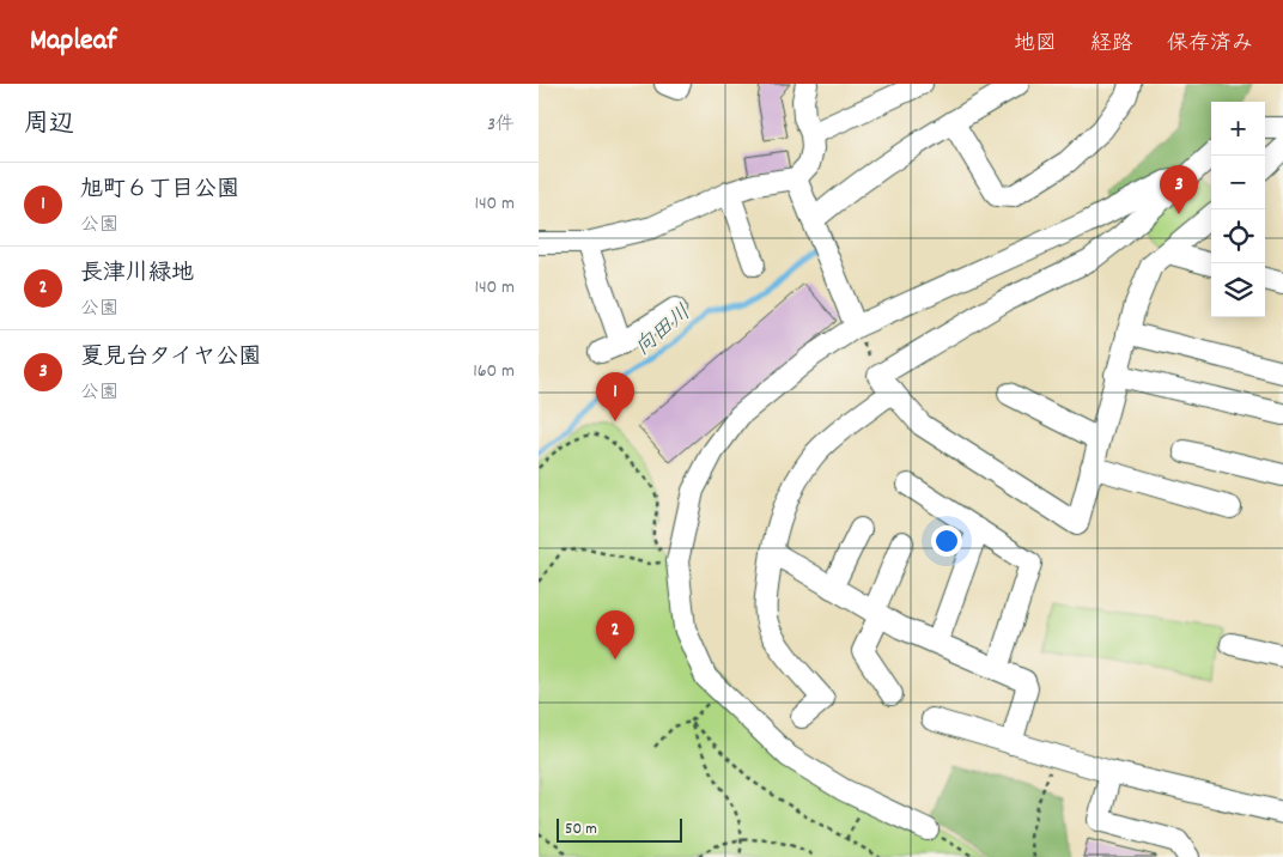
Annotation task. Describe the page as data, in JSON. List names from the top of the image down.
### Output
{
  "water": ["向田川"],
  "scale_bar": "50 m",
  "page": {
    "header": "Mapleaf",
    "nav": ["地図", "経路", "保存済み"],
    "heading": ["周辺", "3件"],
    "map_buttons": ["+", "−"],
    "list": [
      {
        "mark": "1",
        "name": "旭町６丁目公園",
        "note": "公園",
        "value": "140 m"
      },
      {
        "mark": "2",
        "name": "長津川緑地",
        "note": "公園",
        "value": "140 m"
      },
      {
        "mark": "3",
        "name": "夏見台タイヤ公園",
        "note": "公園",
        "value": "160 m"
      }
    ],
    "pins": ["3", "1", "2"],
    "scale": "50 m"
  }
}
